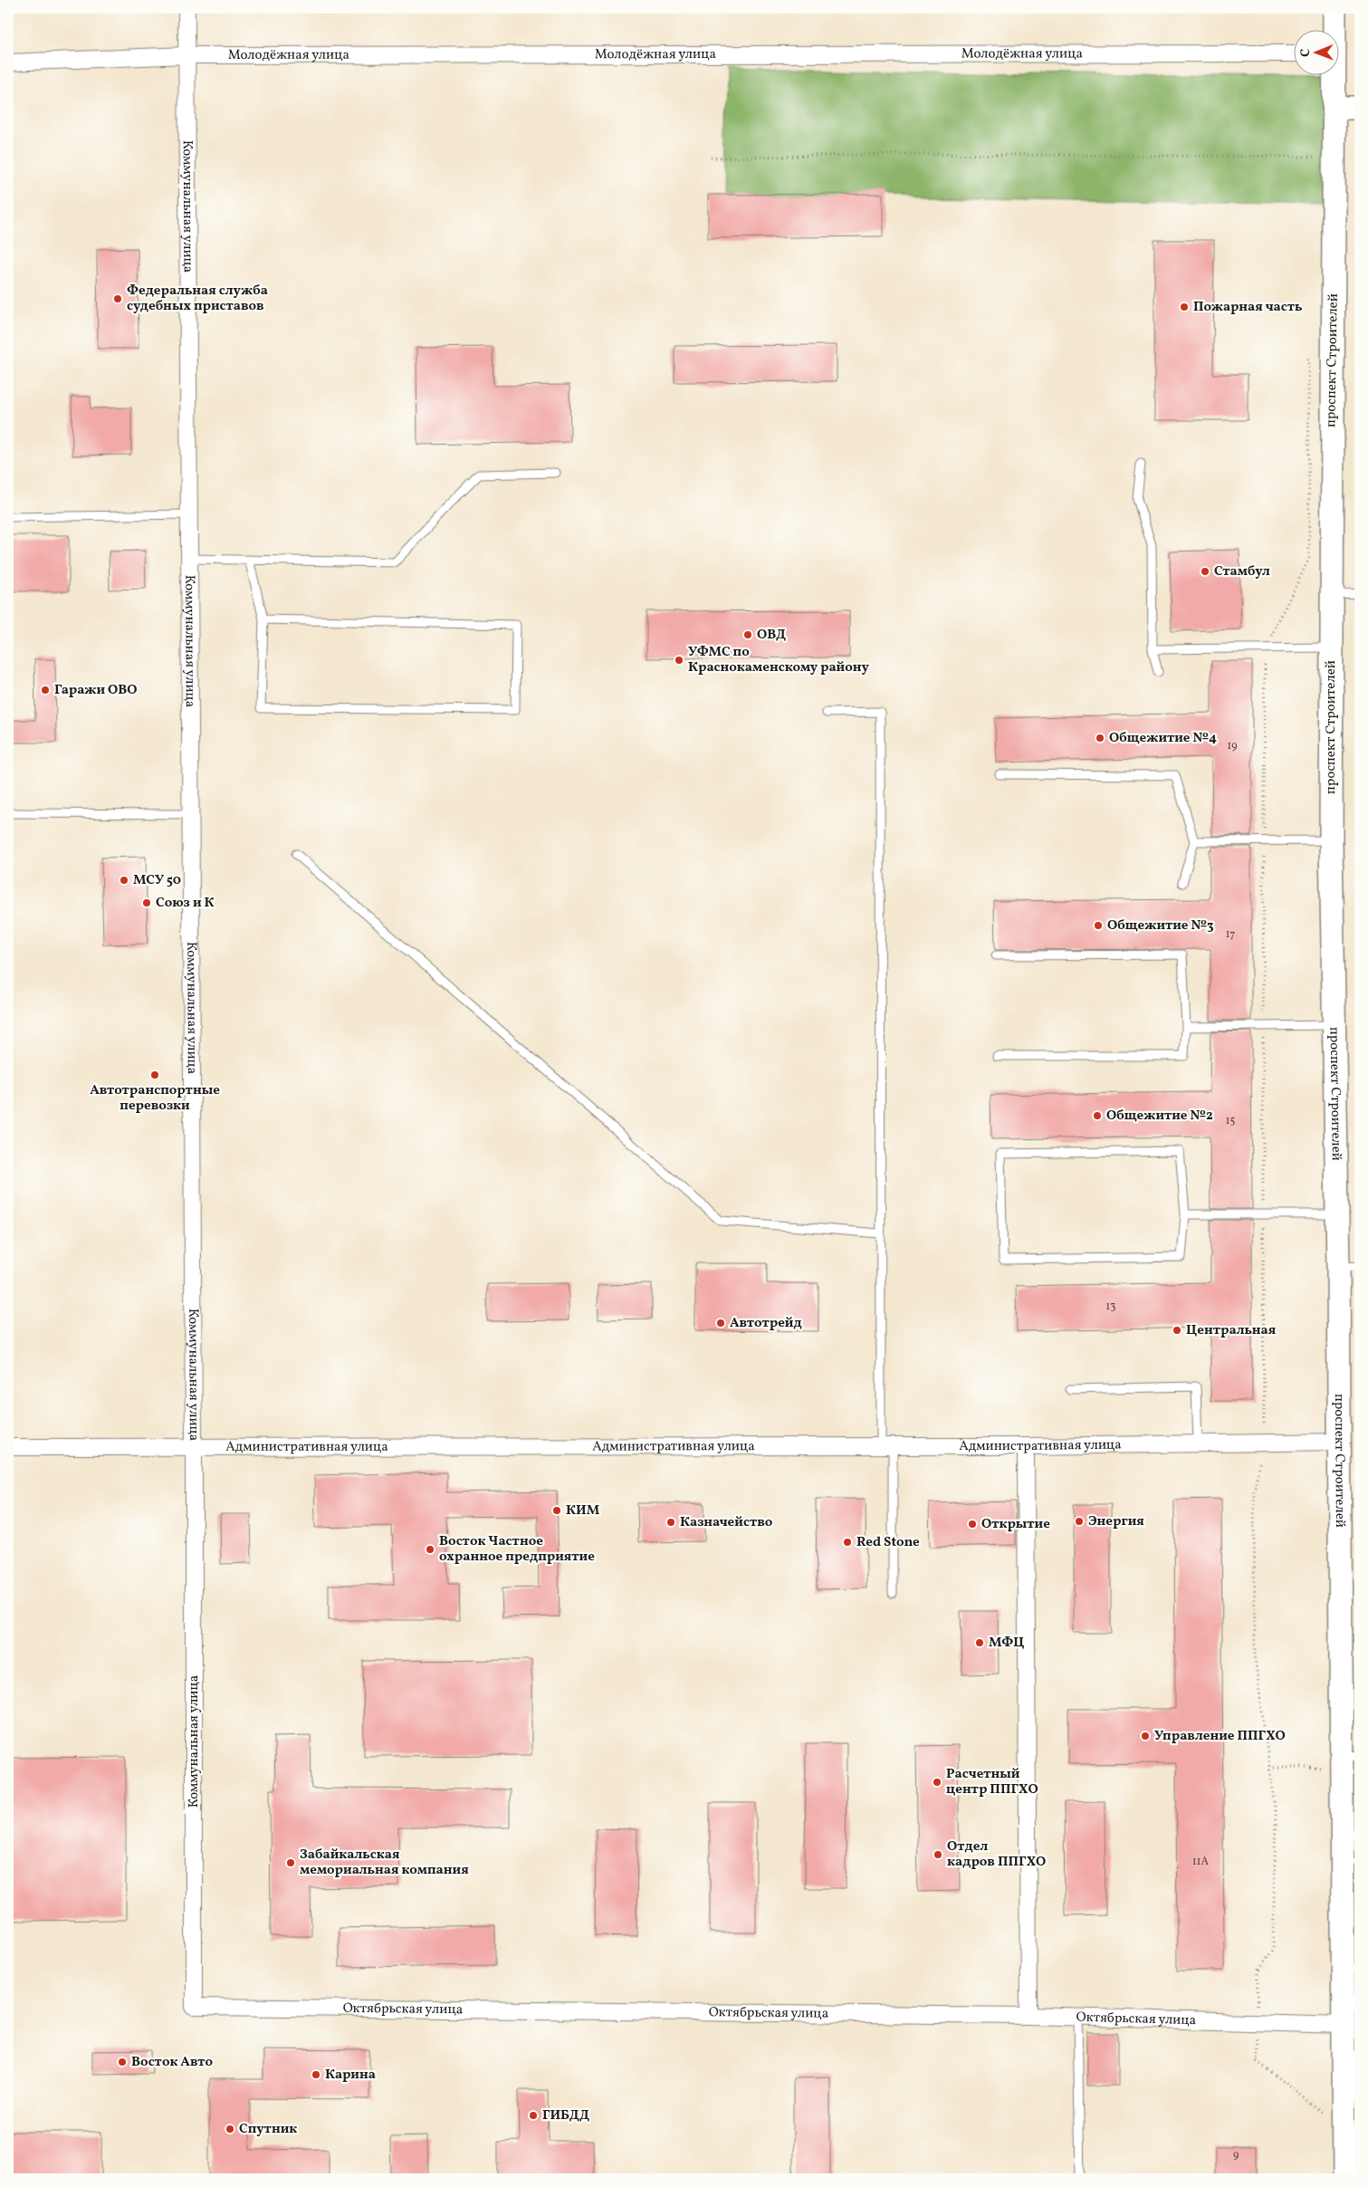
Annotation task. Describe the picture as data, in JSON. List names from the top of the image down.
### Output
{
  "streets": {
    "street": [
      "Молодёжная улица",
      "Коммунальная улица",
      "проспект Строителей",
      "Административная улица",
      "Октябрьская улица"
    ]
  },
  "crossings": [
    ["Молодёжная улица", "Коммунальная улица"],
    ["Коммунальная улица", "Административная улица"],
    ["Коммунальная улица", "Октябрьская улица"],
    ["проспект Строителей", "Административная улица"],
    ["проспект Строителей", "Октябрьская улица"]
  ],
  "places": [
    "Федеральная служба судебных приставов",
    "Пожарная часть",
    "Стамбул",
    "ОВД",
    "УФМС по Краснокаменскому району",
    "Гаражи ОВО",
    "Общежитие №4",
    "МСУ 50",
    "Союз и К",
    "Общежитие №3",
    "Автотранспортные перевозки",
    "Общежитие №2",
    "Автотрейд",
    "Центральная",
    "КИМ",
    "Энергия",
    "Казначейство",
    "Открытие",
    "Red Stone",
    "Восток Частное охранное предприятие",
    "МФЦ",
    "Управление ППГХО",
    "Расчетный центр ППГХО",
    "Отдел кадров ППГХО",
    "Забайкальская мемориальная компания",
    "Восток Авто",
    "Карина",
    "ГИБДД",
    "Спутник"
  ],
  "house_numbers": [
    "19",
    "17",
    "15",
    "13",
    "11А",
    "9"
  ],
  "north": "left"
}
